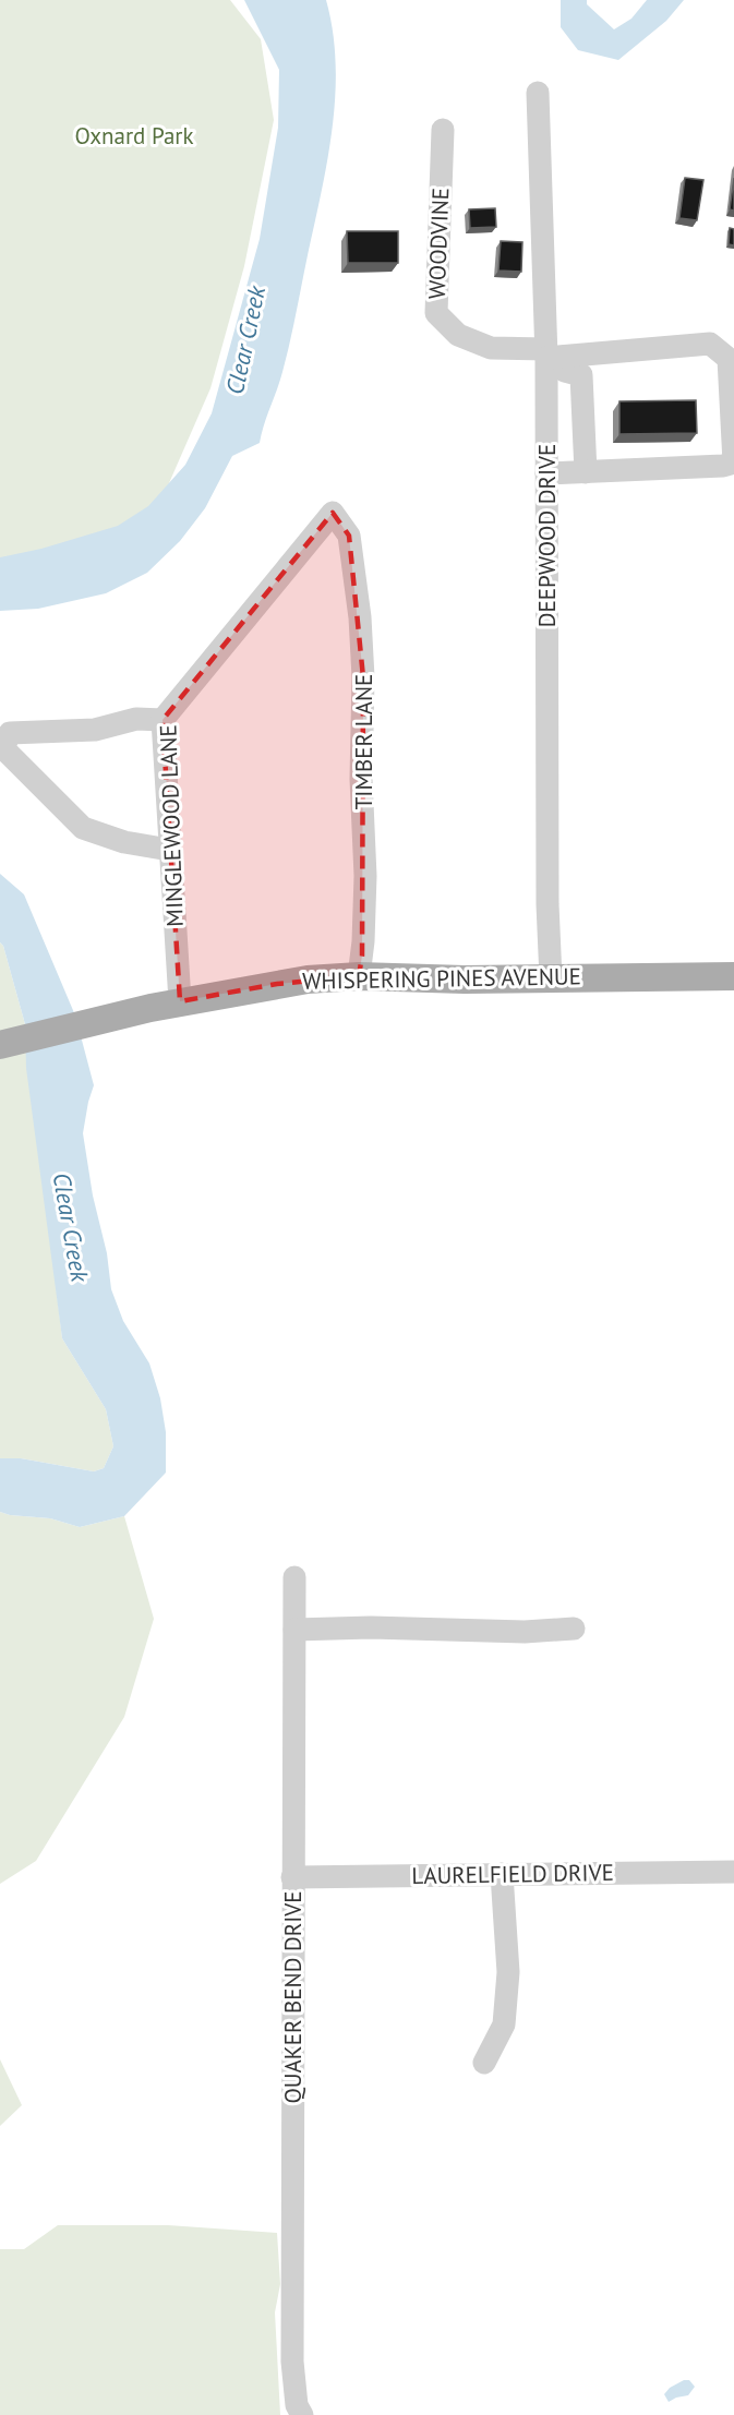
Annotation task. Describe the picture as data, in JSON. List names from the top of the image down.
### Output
{
  "streets": {
    "main road": ["WHISPERING PINES AVENUE"],
    "street": [
      "WOODVINE",
      "DEEPWOOD DRIVE",
      "TIMBER LANE",
      "MINGLEWOOD LANE",
      "LAURELFIELD DRIVE",
      "QUAKER BEND DRIVE"
    ]
  },
  "crossings": [
    ["WOODVINE", "DEEPWOOD DRIVE"],
    ["DEEPWOOD DRIVE", "WHISPERING PINES AVENUE"],
    ["TIMBER LANE", "MINGLEWOOD LANE"],
    ["TIMBER LANE", "WHISPERING PINES AVENUE"],
    ["MINGLEWOOD LANE", "WHISPERING PINES AVENUE"],
    ["LAURELFIELD DRIVE", "QUAKER BEND DRIVE"]
  ],
  "water": ["Clear Creek"],
  "parks": ["Oxnard Park"]
}
